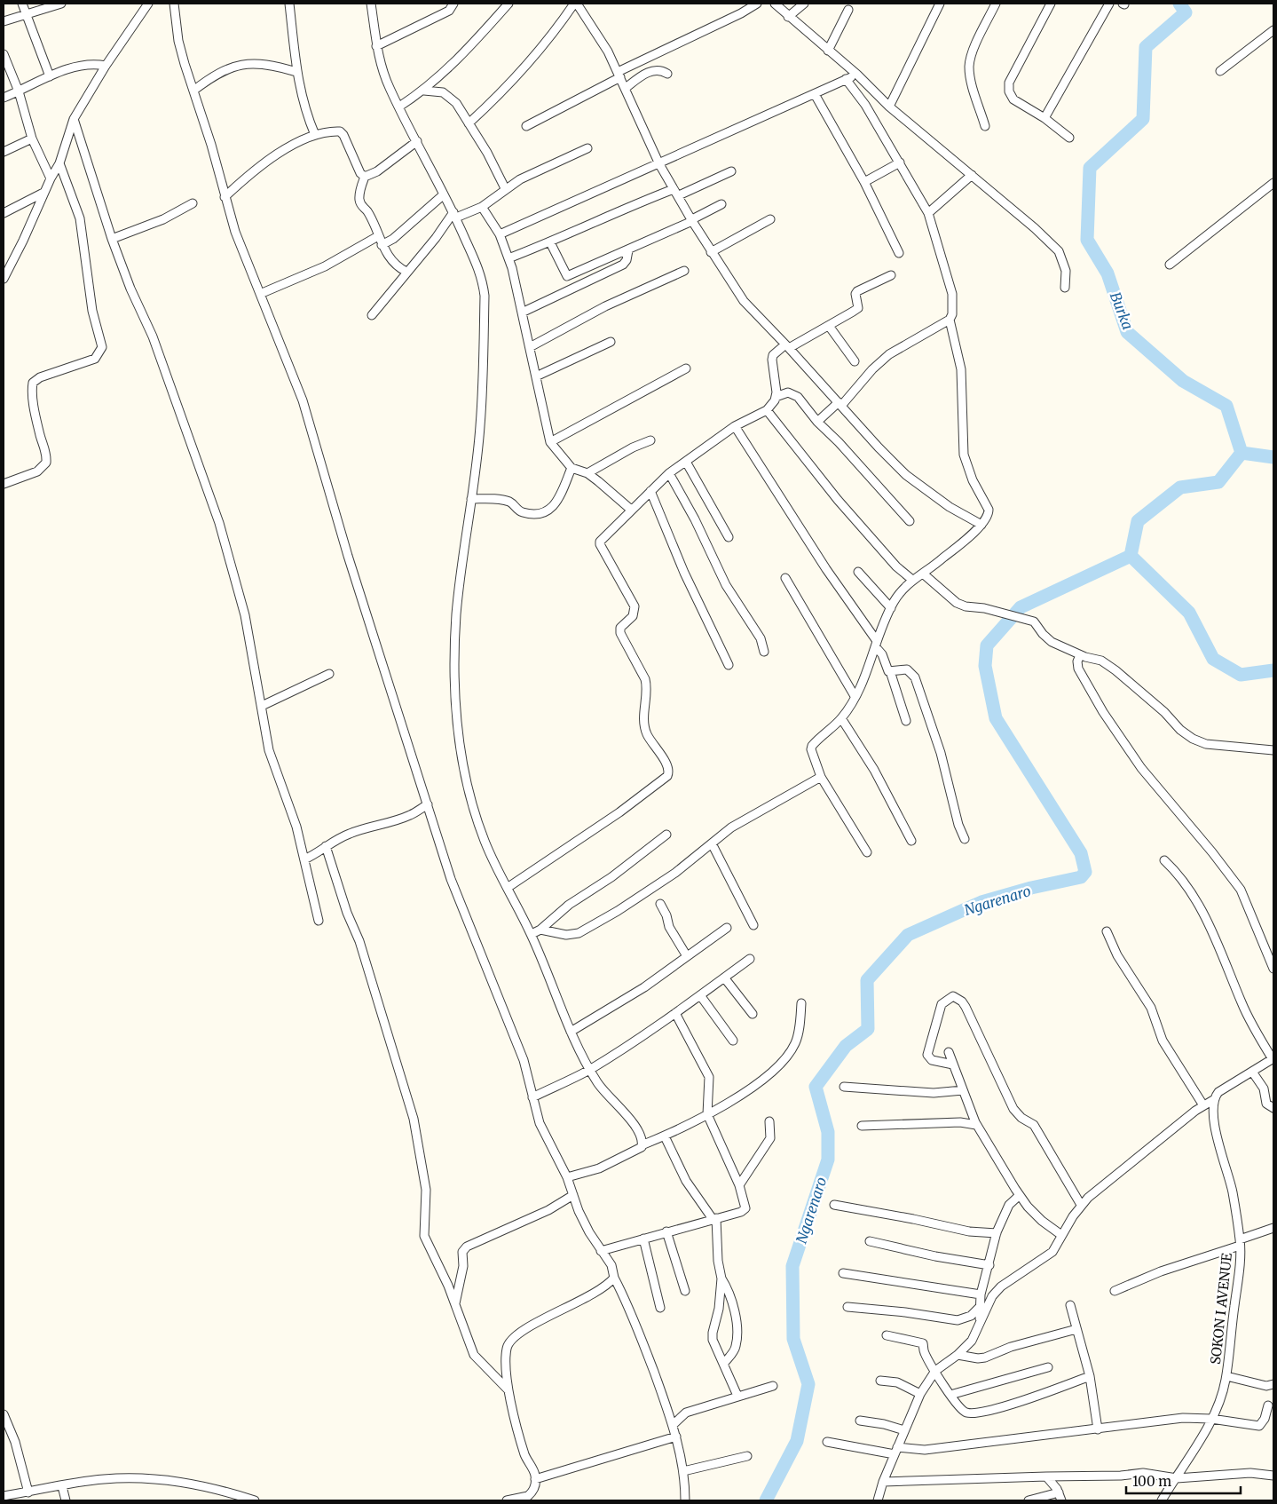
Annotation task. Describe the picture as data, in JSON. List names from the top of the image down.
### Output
{
  "streets": {
    "street": ["SOKON I AVENUE"]
  },
  "water": ["Burka", "Ngarenaro"],
  "scale_bar": "100 m"
}
